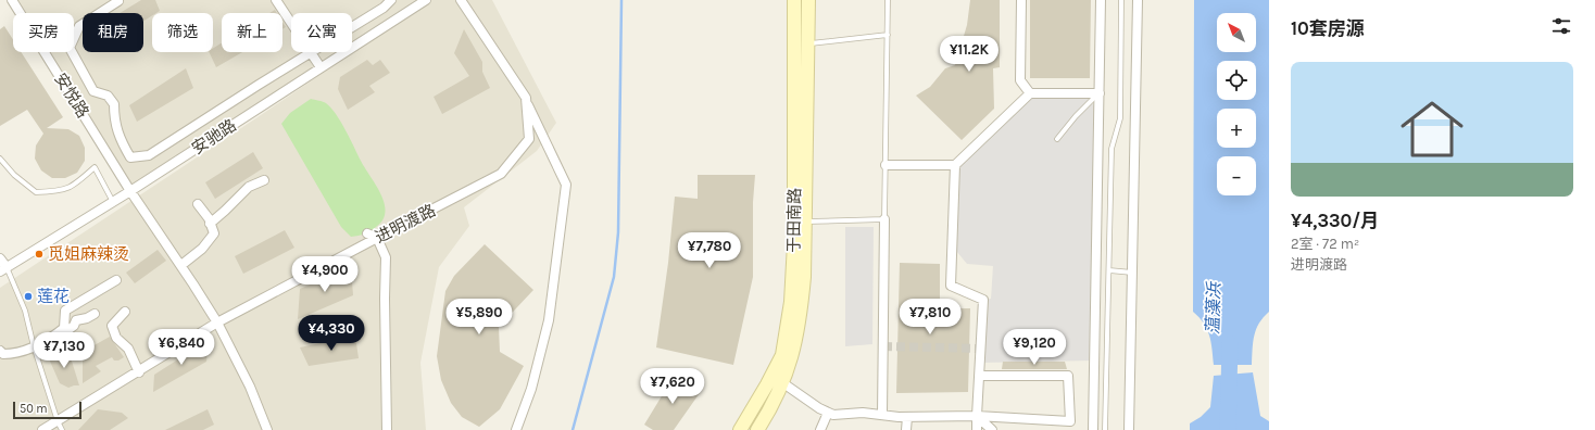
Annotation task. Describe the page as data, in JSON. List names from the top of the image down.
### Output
{
  "streets": {
    "street": [
      "安悦路",
      "安驰路",
      "于田南路",
      "进明渡路"
    ]
  },
  "crossings": [
    ["安悦路", "安驰路"],
    ["安悦路", "进明渡路"]
  ],
  "water": ["蕰藻浜"],
  "places": ["觅姐麻辣烫", "莲花"],
  "scale_bar": "50 m",
  "north": "top left",
  "page": {
    "heading": "10套房源",
    "map_buttons": ["+", "−"],
    "chip": [
      "买房",
      "租房",
      "筛选",
      "新上",
      "公寓"
    ],
    "price": [
      "¥11.2K",
      "¥7,780",
      "¥4,900",
      "¥5,890",
      "¥7,810",
      "¥4,330",
      "¥6,840",
      "¥9,120",
      "¥7,130",
      "¥7,620"
    ],
    "list": [
      {
        "name": "¥4,330/月",
        "note": "2室 · 72 m² · 进明渡路"
      }
    ],
    "scale": "50 m"
  }
}
